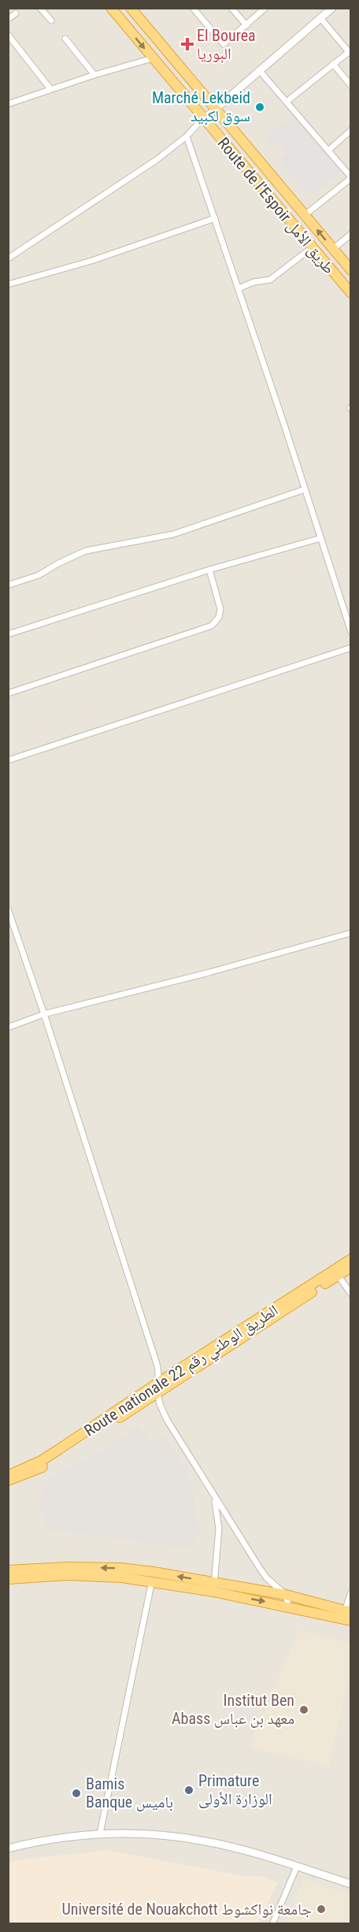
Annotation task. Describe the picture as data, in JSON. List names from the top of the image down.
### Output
{
  "streets": {
    "highway": ["Route de l’Espoir طريق الأمل", "Route nationale 22 الطريق الوطني رقم"]
  },
  "places": {
    "health": ["El Bourea البوريا"],
    "other": [
      "Marché Lekbeid سوق لكبيد",
      "Institut Ben Abass معهد بن عباس",
      "Primature الوزارة الأولى",
      "Bamis Banque باميس",
      "Université de Nouakchott جامعة نواكشوط"
    ]
  }
}
